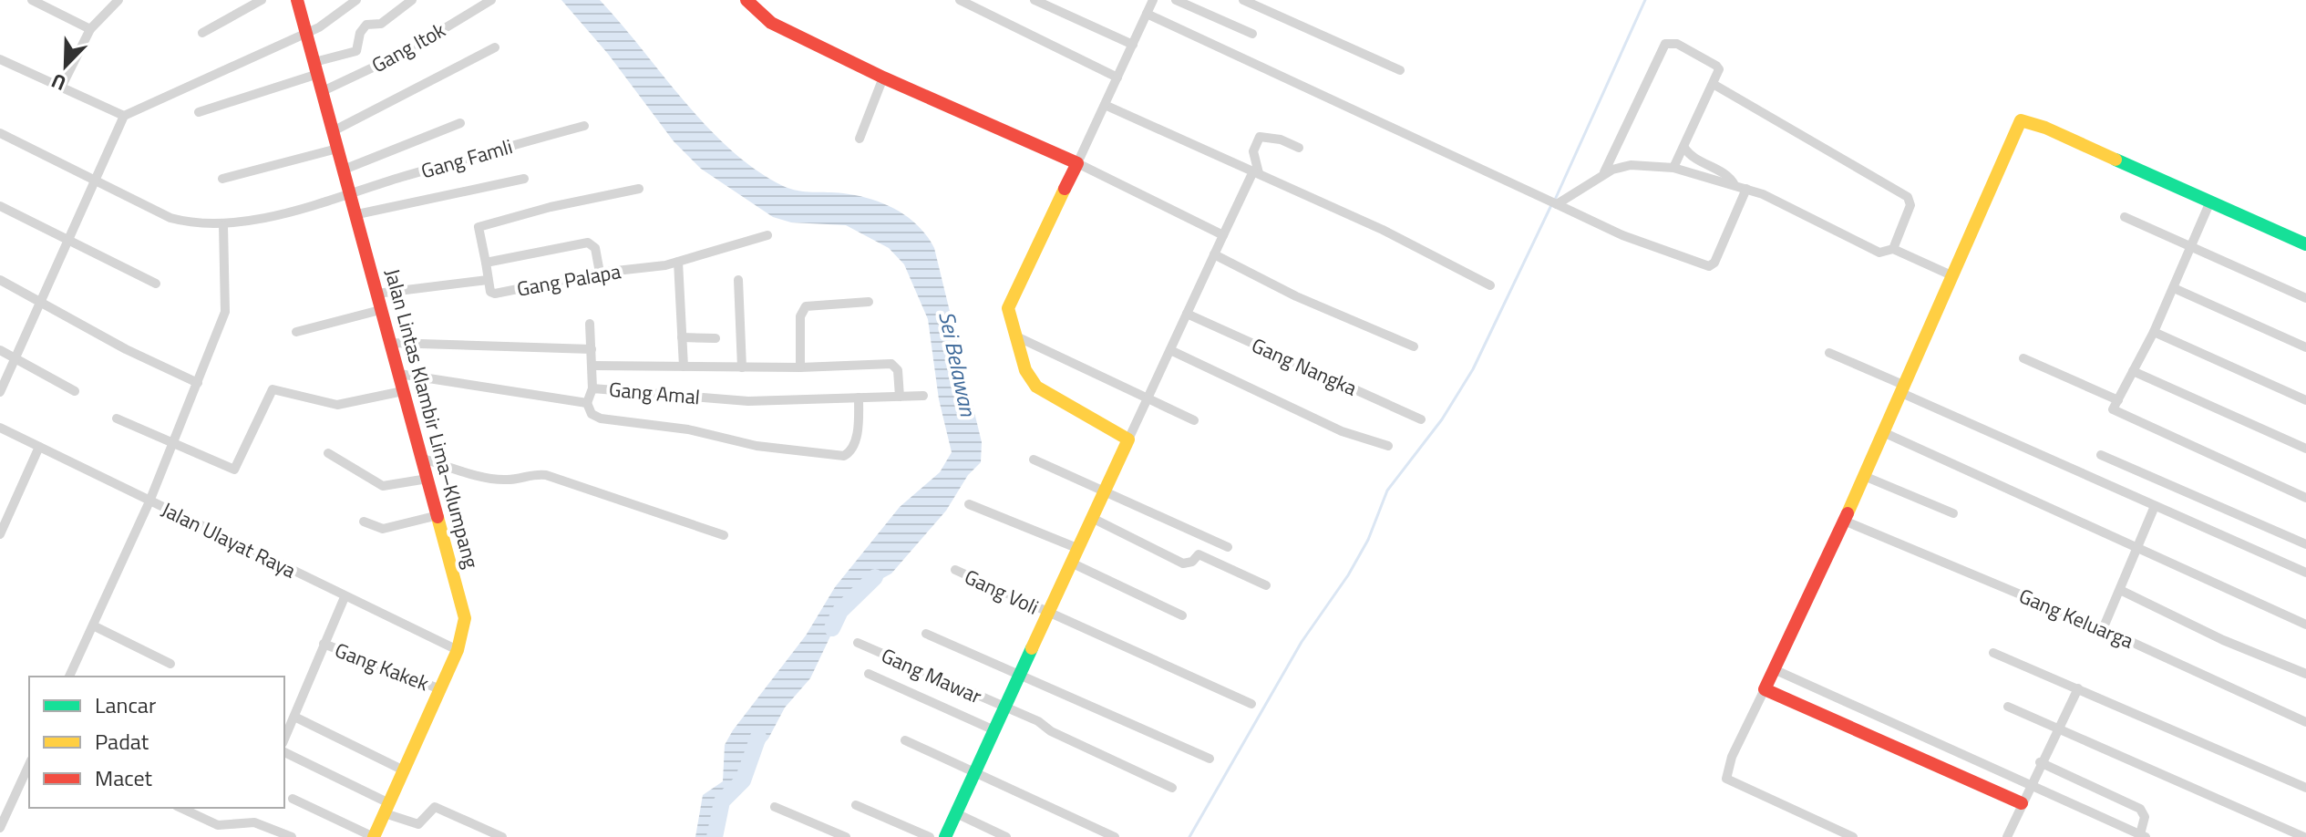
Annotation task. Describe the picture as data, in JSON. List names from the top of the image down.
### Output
{
  "streets": {
    "street": [
      "Gang Itok",
      "Gang Famli",
      "Gang Palapa",
      "Gang Nangka",
      "Gang Amal",
      "Jalan Lintas Klambir Lima–Klumpang",
      "Jalan Ulayat Raya",
      "Gang Voli",
      "Gang Keluarga",
      "Gang Kakek",
      "Gang Mawar"
    ]
  },
  "crossings": [
    ["Gang Itok", "Jalan Lintas Klambir Lima–Klumpang"],
    ["Gang Famli", "Jalan Lintas Klambir Lima–Klumpang"],
    ["Gang Palapa", "Jalan Lintas Klambir Lima–Klumpang"],
    ["Gang Amal", "Jalan Lintas Klambir Lima–Klumpang"],
    ["Jalan Lintas Klambir Lima–Klumpang", "Jalan Ulayat Raya"],
    ["Jalan Lintas Klambir Lima–Klumpang", "Gang Kakek"]
  ],
  "water": ["Sei Belawan"],
  "legend": ["Lancar", "Padat", "Macet"],
  "north": "bottom left"
}
